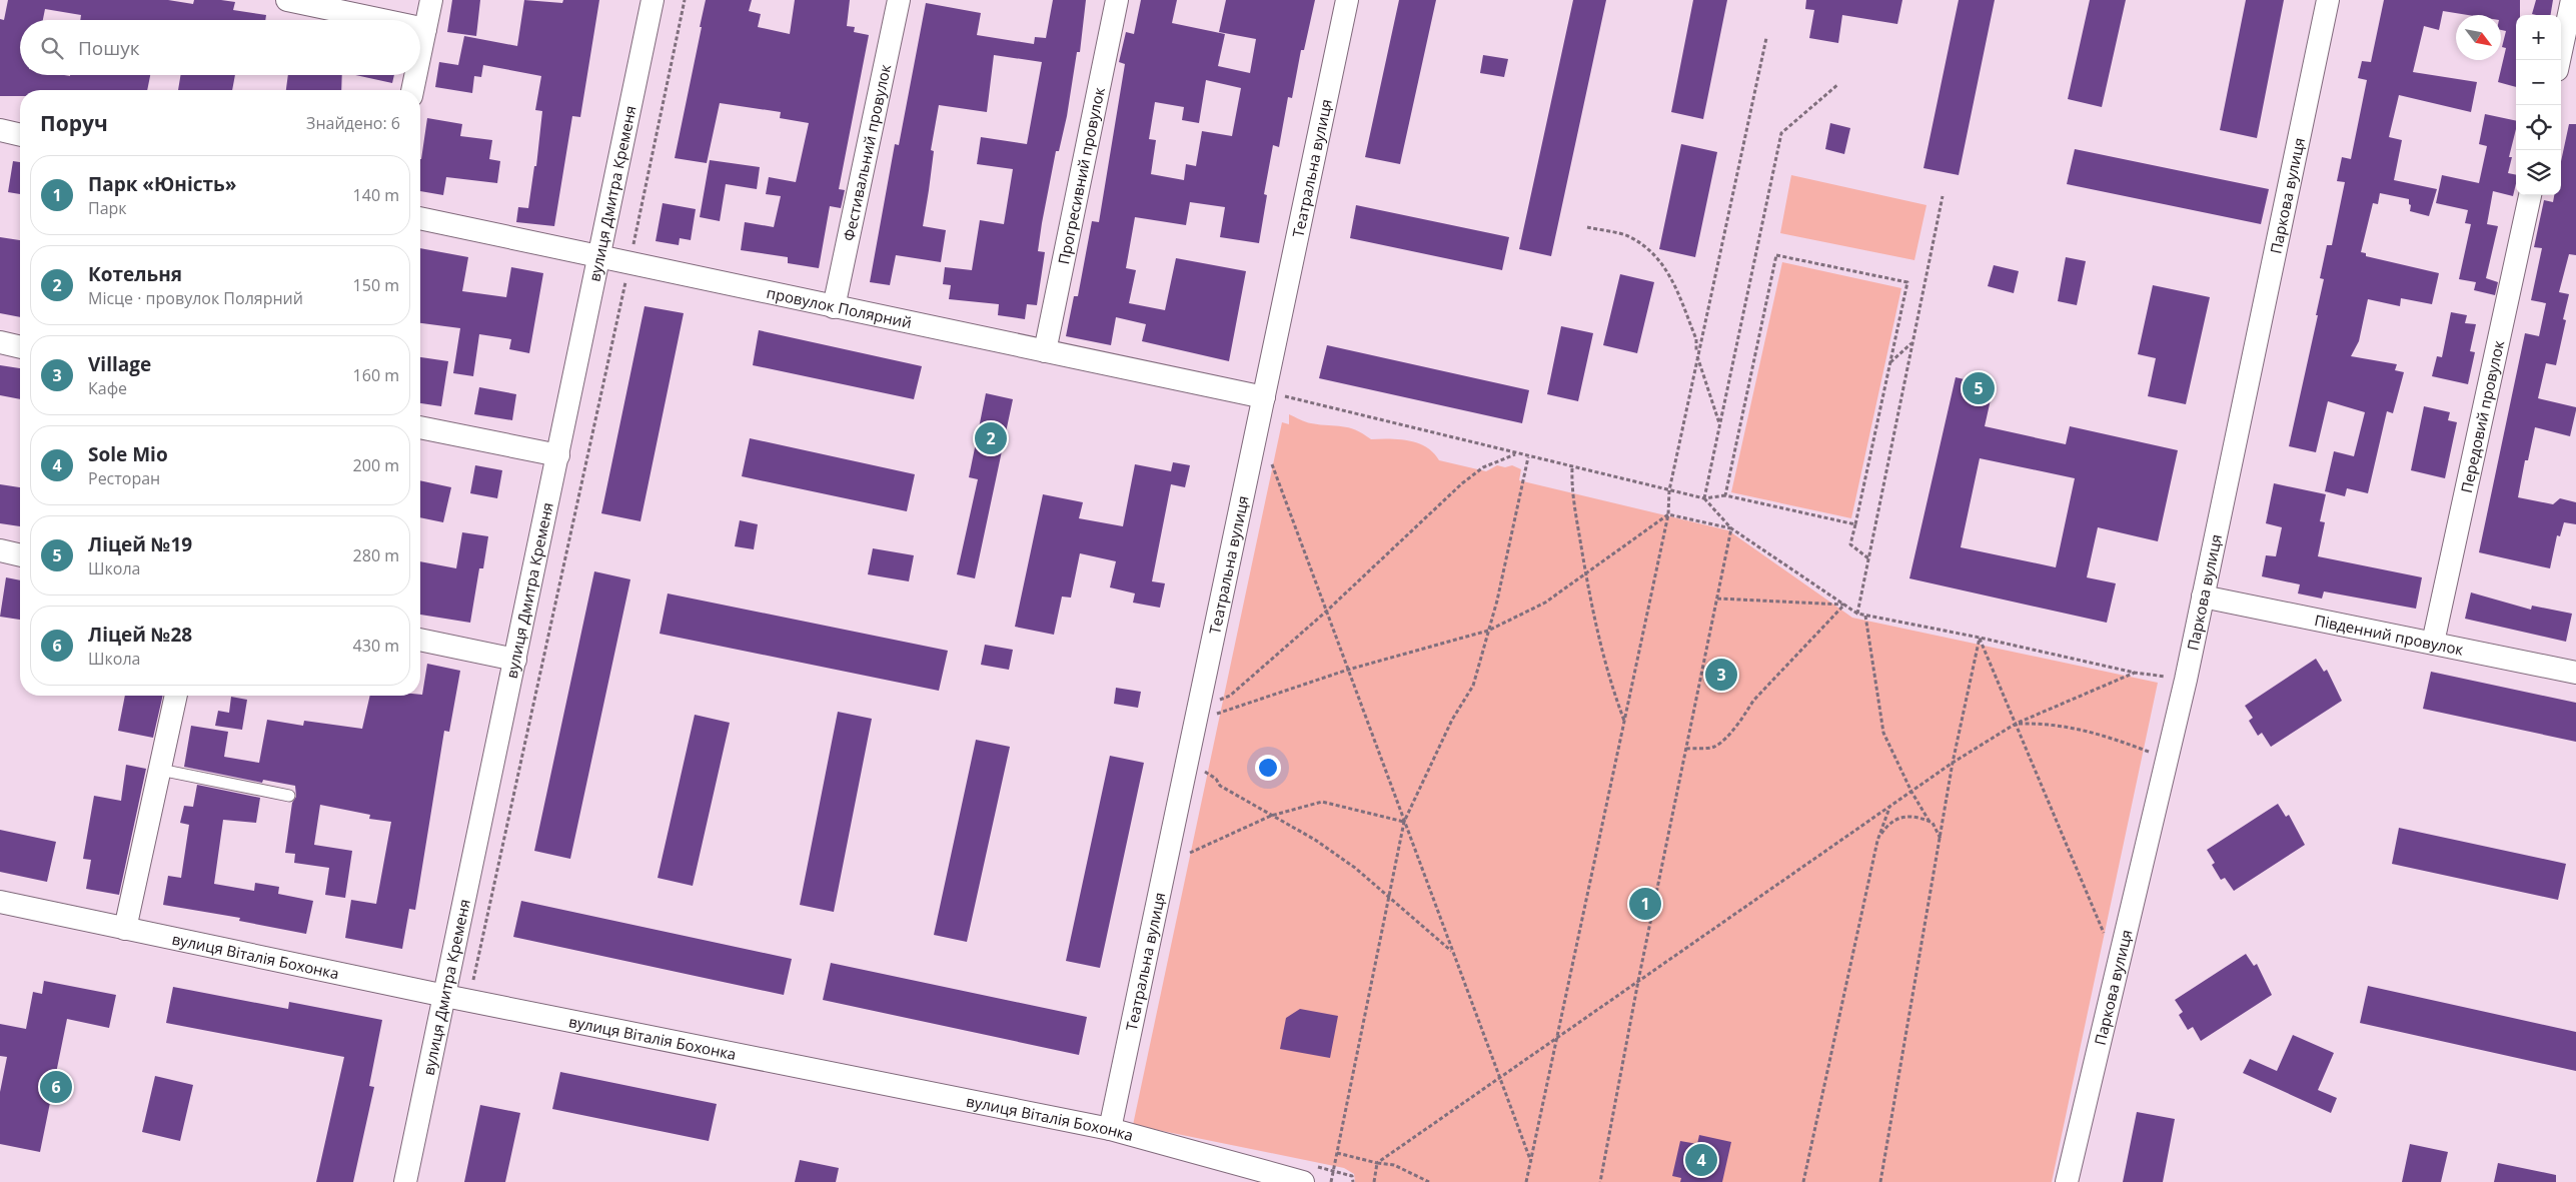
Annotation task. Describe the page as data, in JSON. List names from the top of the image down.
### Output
{
  "streets": {
    "street": [
      "Фестивальний провулок",
      "Театральна вулиця",
      "Прогресивний провулок",
      "вулиця Дмитра Кременя",
      "Паркова вулиця",
      "провулок Полярний",
      "Передовий провулок",
      "Південний провулок",
      "вулиця Віталія Бохонка"
    ]
  },
  "crossings": [
    ["Фестивальний провулок", "провулок Полярний"],
    ["Театральна вулиця", "провулок Полярний"],
    ["Театральна вулиця", "вулиця Віталія Бохонка"],
    ["Прогресивний провулок", "провулок Полярний"],
    ["вулиця Дмитра Кременя", "провулок Полярний"],
    ["вулиця Дмитра Кременя", "вулиця Віталія Бохонка"],
    ["Паркова вулиця", "Південний провулок"],
    ["Передовий провулок", "Південний провулок"]
  ],
  "north": "bottom right",
  "page": {
    "map_buttons": ["+", "−"],
    "search": "Пошук",
    "heading": ["Поруч", "Знайдено: 6"],
    "list": [
      {
        "mark": "1",
        "name": "Парк «Юність»",
        "note": "Парк",
        "value": "140 m"
      },
      {
        "mark": "2",
        "name": "Котельня",
        "note": "Місце · провулок Полярний",
        "value": "150 m"
      },
      {
        "mark": "3",
        "name": "Village",
        "note": "Кафе",
        "value": "160 m"
      },
      {
        "mark": "4",
        "name": "Sole Mio",
        "note": "Ресторан",
        "value": "200 m"
      },
      {
        "mark": "5",
        "name": "Ліцей №19",
        "note": "Школа",
        "value": "280 m"
      },
      {
        "mark": "6",
        "name": "Ліцей №28",
        "note": "Школа",
        "value": "430 m"
      }
    ],
    "pins": [
      "5",
      "2",
      "3",
      "1",
      "6",
      "4"
    ]
  }
}
